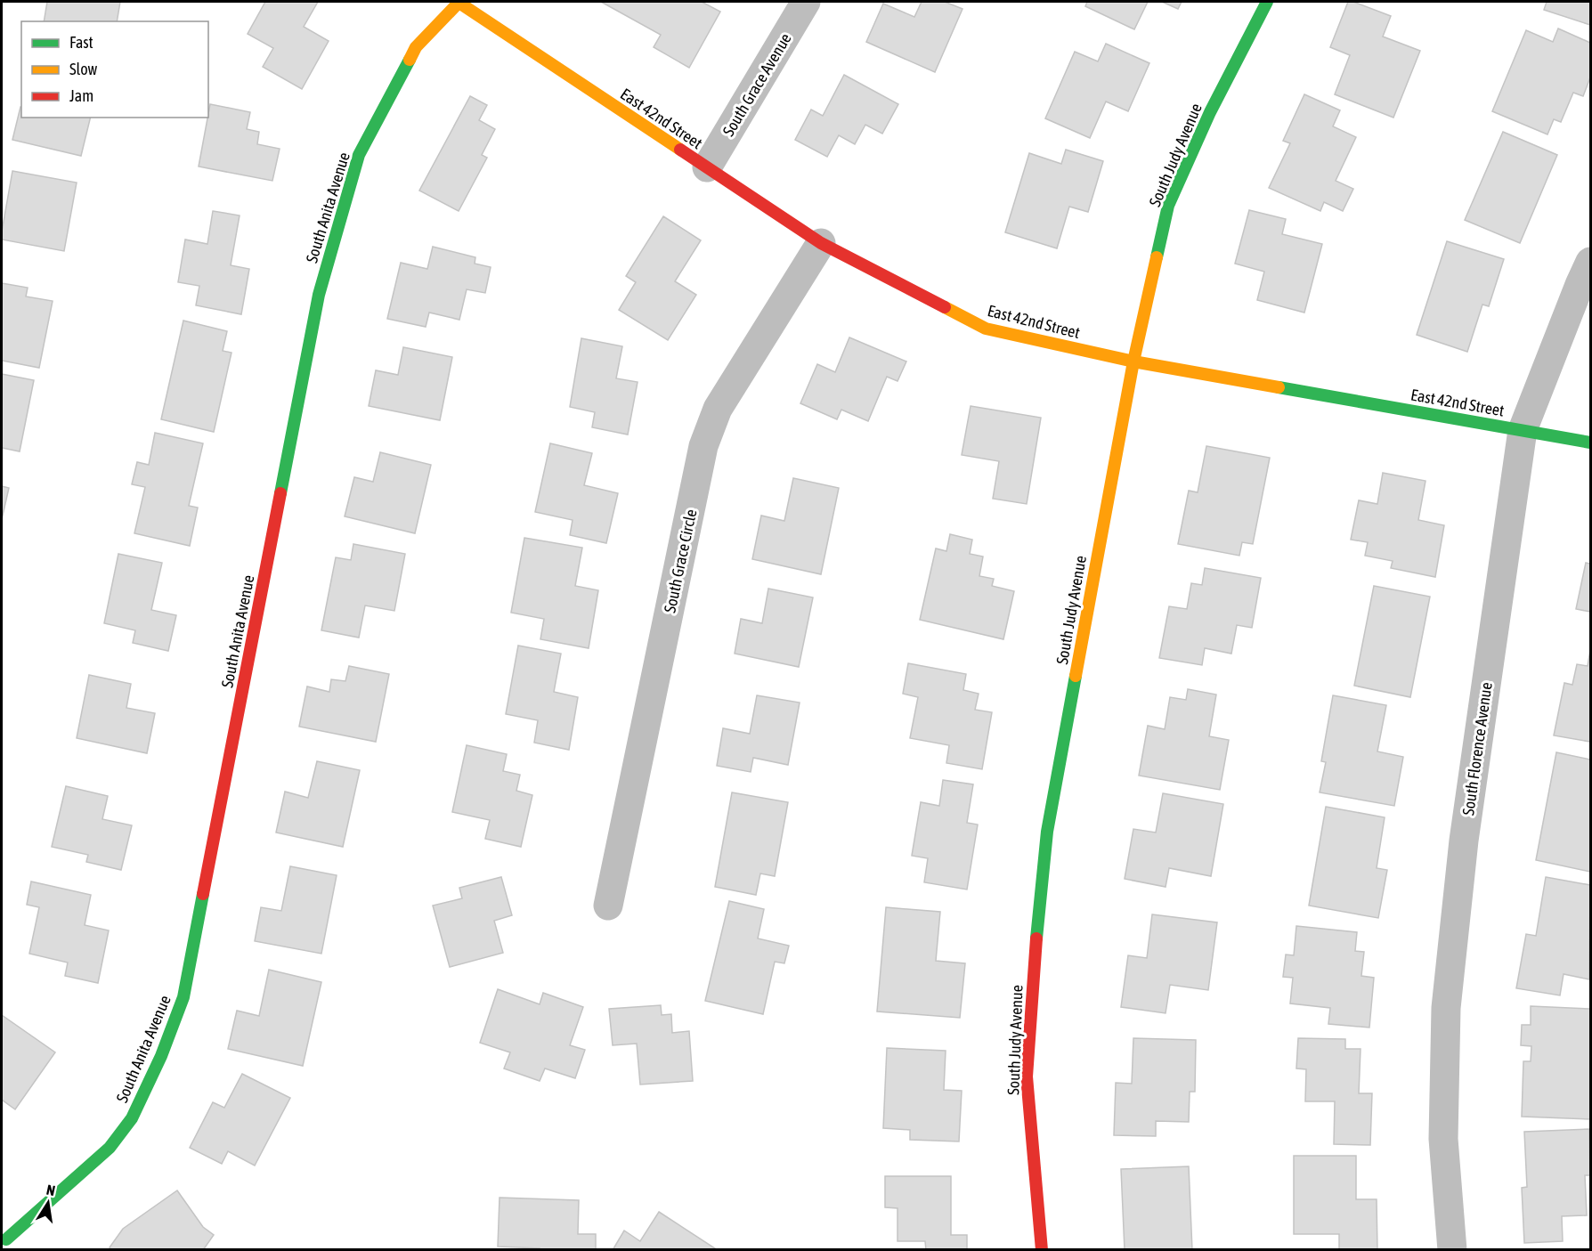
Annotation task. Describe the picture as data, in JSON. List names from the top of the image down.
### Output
{
  "streets": {
    "street": [
      "South Grace Avenue",
      "East 42nd Street",
      "South Judy Avenue",
      "South Anita Avenue",
      "South Grace Circle",
      "South Florence Avenue"
    ]
  },
  "crossings": [
    ["South Grace Avenue", "East 42nd Street"],
    ["East 42nd Street", "South Judy Avenue"],
    ["East 42nd Street", "South Anita Avenue"],
    ["East 42nd Street", "South Grace Circle"],
    ["East 42nd Street", "South Florence Avenue"]
  ],
  "legend": ["Fast", "Slow", "Jam"],
  "north": "top"
}
